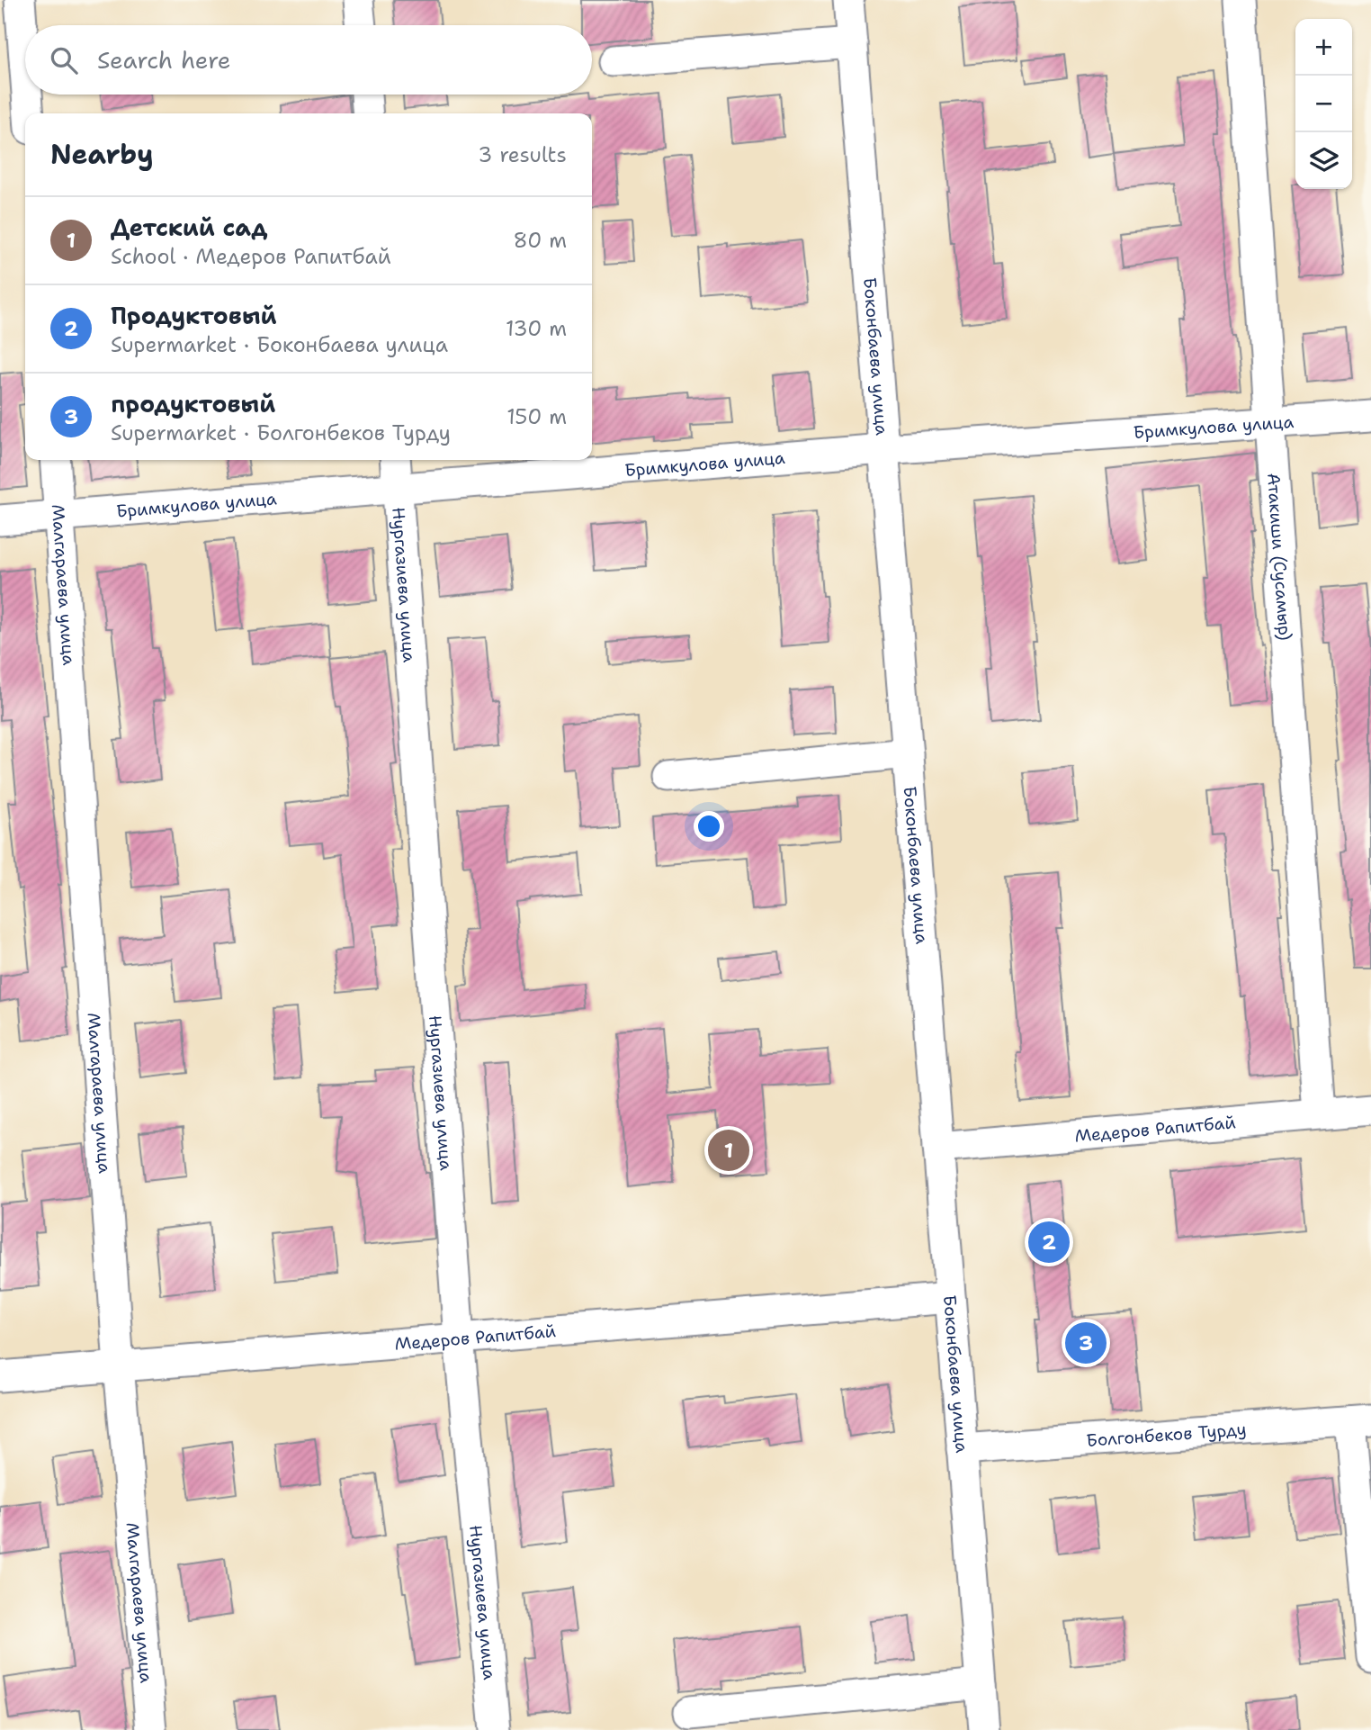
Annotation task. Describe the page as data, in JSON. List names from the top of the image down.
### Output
{
  "streets": {
    "street": [
      "Боконбаева улица",
      "Бримкулова улица",
      "Атакиши (Сусамыр)",
      "Малгараева улица",
      "Нургазиева улица",
      "Медеров Рапитбай",
      "Болгонбеков Турду"
    ]
  },
  "crossings": [
    ["Боконбаева улица", "Бримкулова улица"],
    ["Боконбаева улица", "Медеров Рапитбай"],
    ["Боконбаева улица", "Болгонбеков Турду"],
    ["Бримкулова улица", "Атакиши (Сусамыр)"],
    ["Бримкулова улица", "Малгараева улица"],
    ["Бримкулова улица", "Нургазиева улица"],
    ["Атакиши (Сусамыр)", "Медеров Рапитбай"],
    ["Малгараева улица", "Медеров Рапитбай"],
    ["Нургазиева улица", "Медеров Рапитбай"]
  ],
  "page": {
    "map_buttons": ["+", "−"],
    "search": "Search here",
    "heading": ["Nearby", "3 results"],
    "list": [
      {
        "mark": "1",
        "name": "Детский сад",
        "note": "School · Медеров Рапитбай",
        "value": "80 m"
      },
      {
        "mark": "2",
        "name": "Продуктовый",
        "note": "Supermarket · Боконбаева улица",
        "value": "130 m"
      },
      {
        "mark": "3",
        "name": "продуктовый",
        "note": "Supermarket · Болгонбеков Турду",
        "value": "150 m"
      }
    ],
    "pins": ["1", "2", "3"]
  }
}
